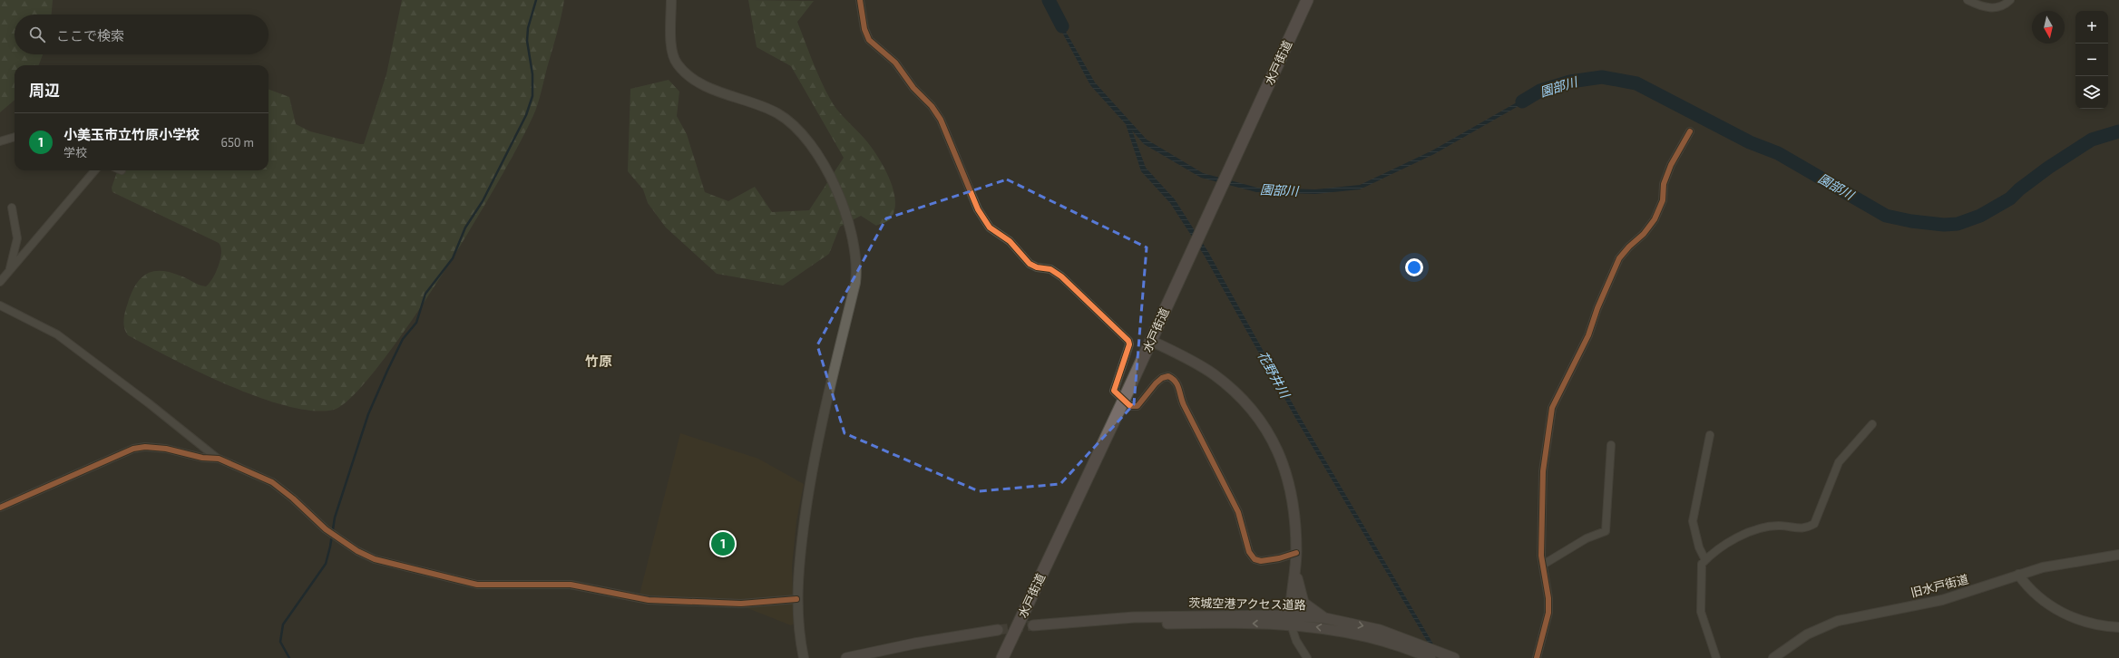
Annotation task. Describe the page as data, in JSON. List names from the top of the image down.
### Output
{
  "streets": {
    "highway": ["水戸街道"],
    "main road": ["茨城空港アクセス道路"],
    "street": ["旧水戸街道"]
  },
  "districts": ["竹原"],
  "water": ["園部川", "花野井川"],
  "north": "bottom",
  "page": {
    "map_buttons": ["+", "−"],
    "search": "ここで検索",
    "heading": "周辺",
    "list": [
      {
        "mark": "1",
        "name": "小美玉市立竹原小学校",
        "note": "学校",
        "value": "650 m"
      }
    ],
    "pins": "1"
  }
}
